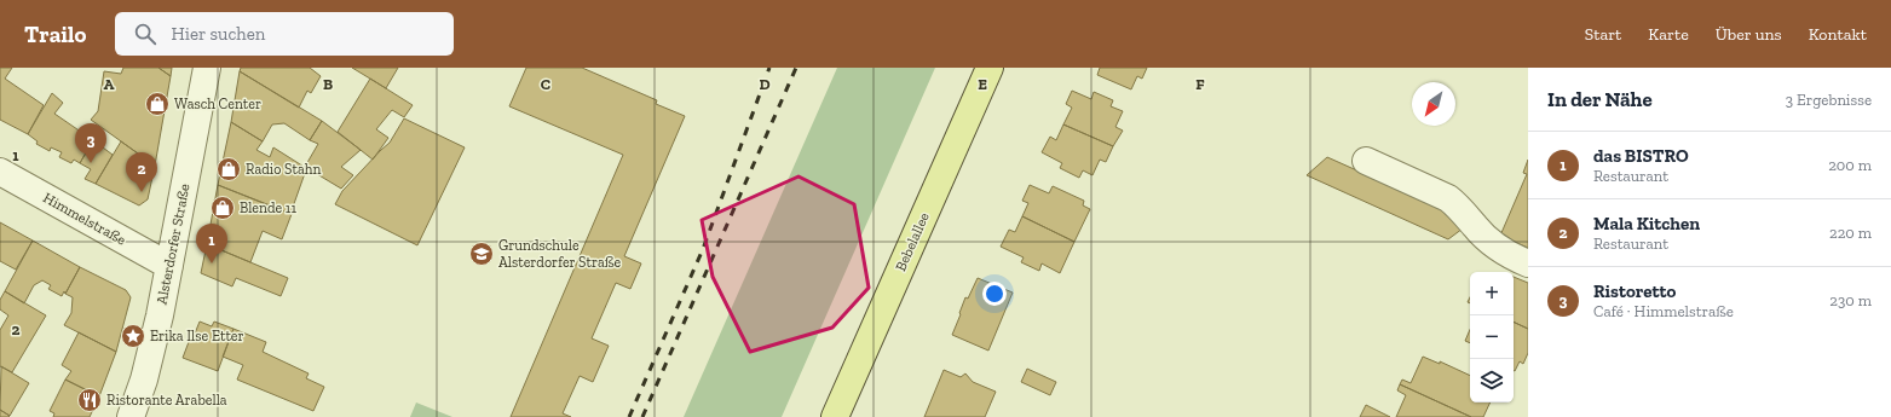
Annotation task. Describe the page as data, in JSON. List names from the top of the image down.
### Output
{
  "streets": {
    "main road": ["Bebelallee"],
    "street": ["Himmelstraße", "Alsterdorfer Straße"]
  },
  "crossings": [
    ["Himmelstraße", "Alsterdorfer Straße"]
  ],
  "places": {
    "shop": ["Wasch Center", "Radio Stahn", "Blende 11"],
    "school or university": ["Grundschule Alsterdorfer Straße"],
    "place": ["Erika Ilse Etter"],
    "restaurant": ["Ristorante Arabella"]
  },
  "north": "bottom left",
  "page": {
    "header": "Trailo",
    "search": "Hier suchen",
    "nav": [
      "Start",
      "Karte",
      "Über uns",
      "Kontakt"
    ],
    "heading": ["In der Nähe", "3 Ergebnisse"],
    "pins": ["3", "2", "1"],
    "list": [
      {
        "mark": "1",
        "name": "das BISTRO",
        "note": "Restaurant",
        "value": "200 m"
      },
      {
        "mark": "2",
        "name": "Mala Kitchen",
        "note": "Restaurant",
        "value": "220 m"
      },
      {
        "mark": "3",
        "name": "Ristoretto",
        "note": "Café · Himmelstraße",
        "value": "230 m"
      }
    ],
    "map_buttons": ["+", "−"]
  },
  "grid": {
    "columns": [
      "A",
      "B",
      "C",
      "D",
      "E",
      "F"
    ],
    "rows": ["1", "2"]
  }
}
